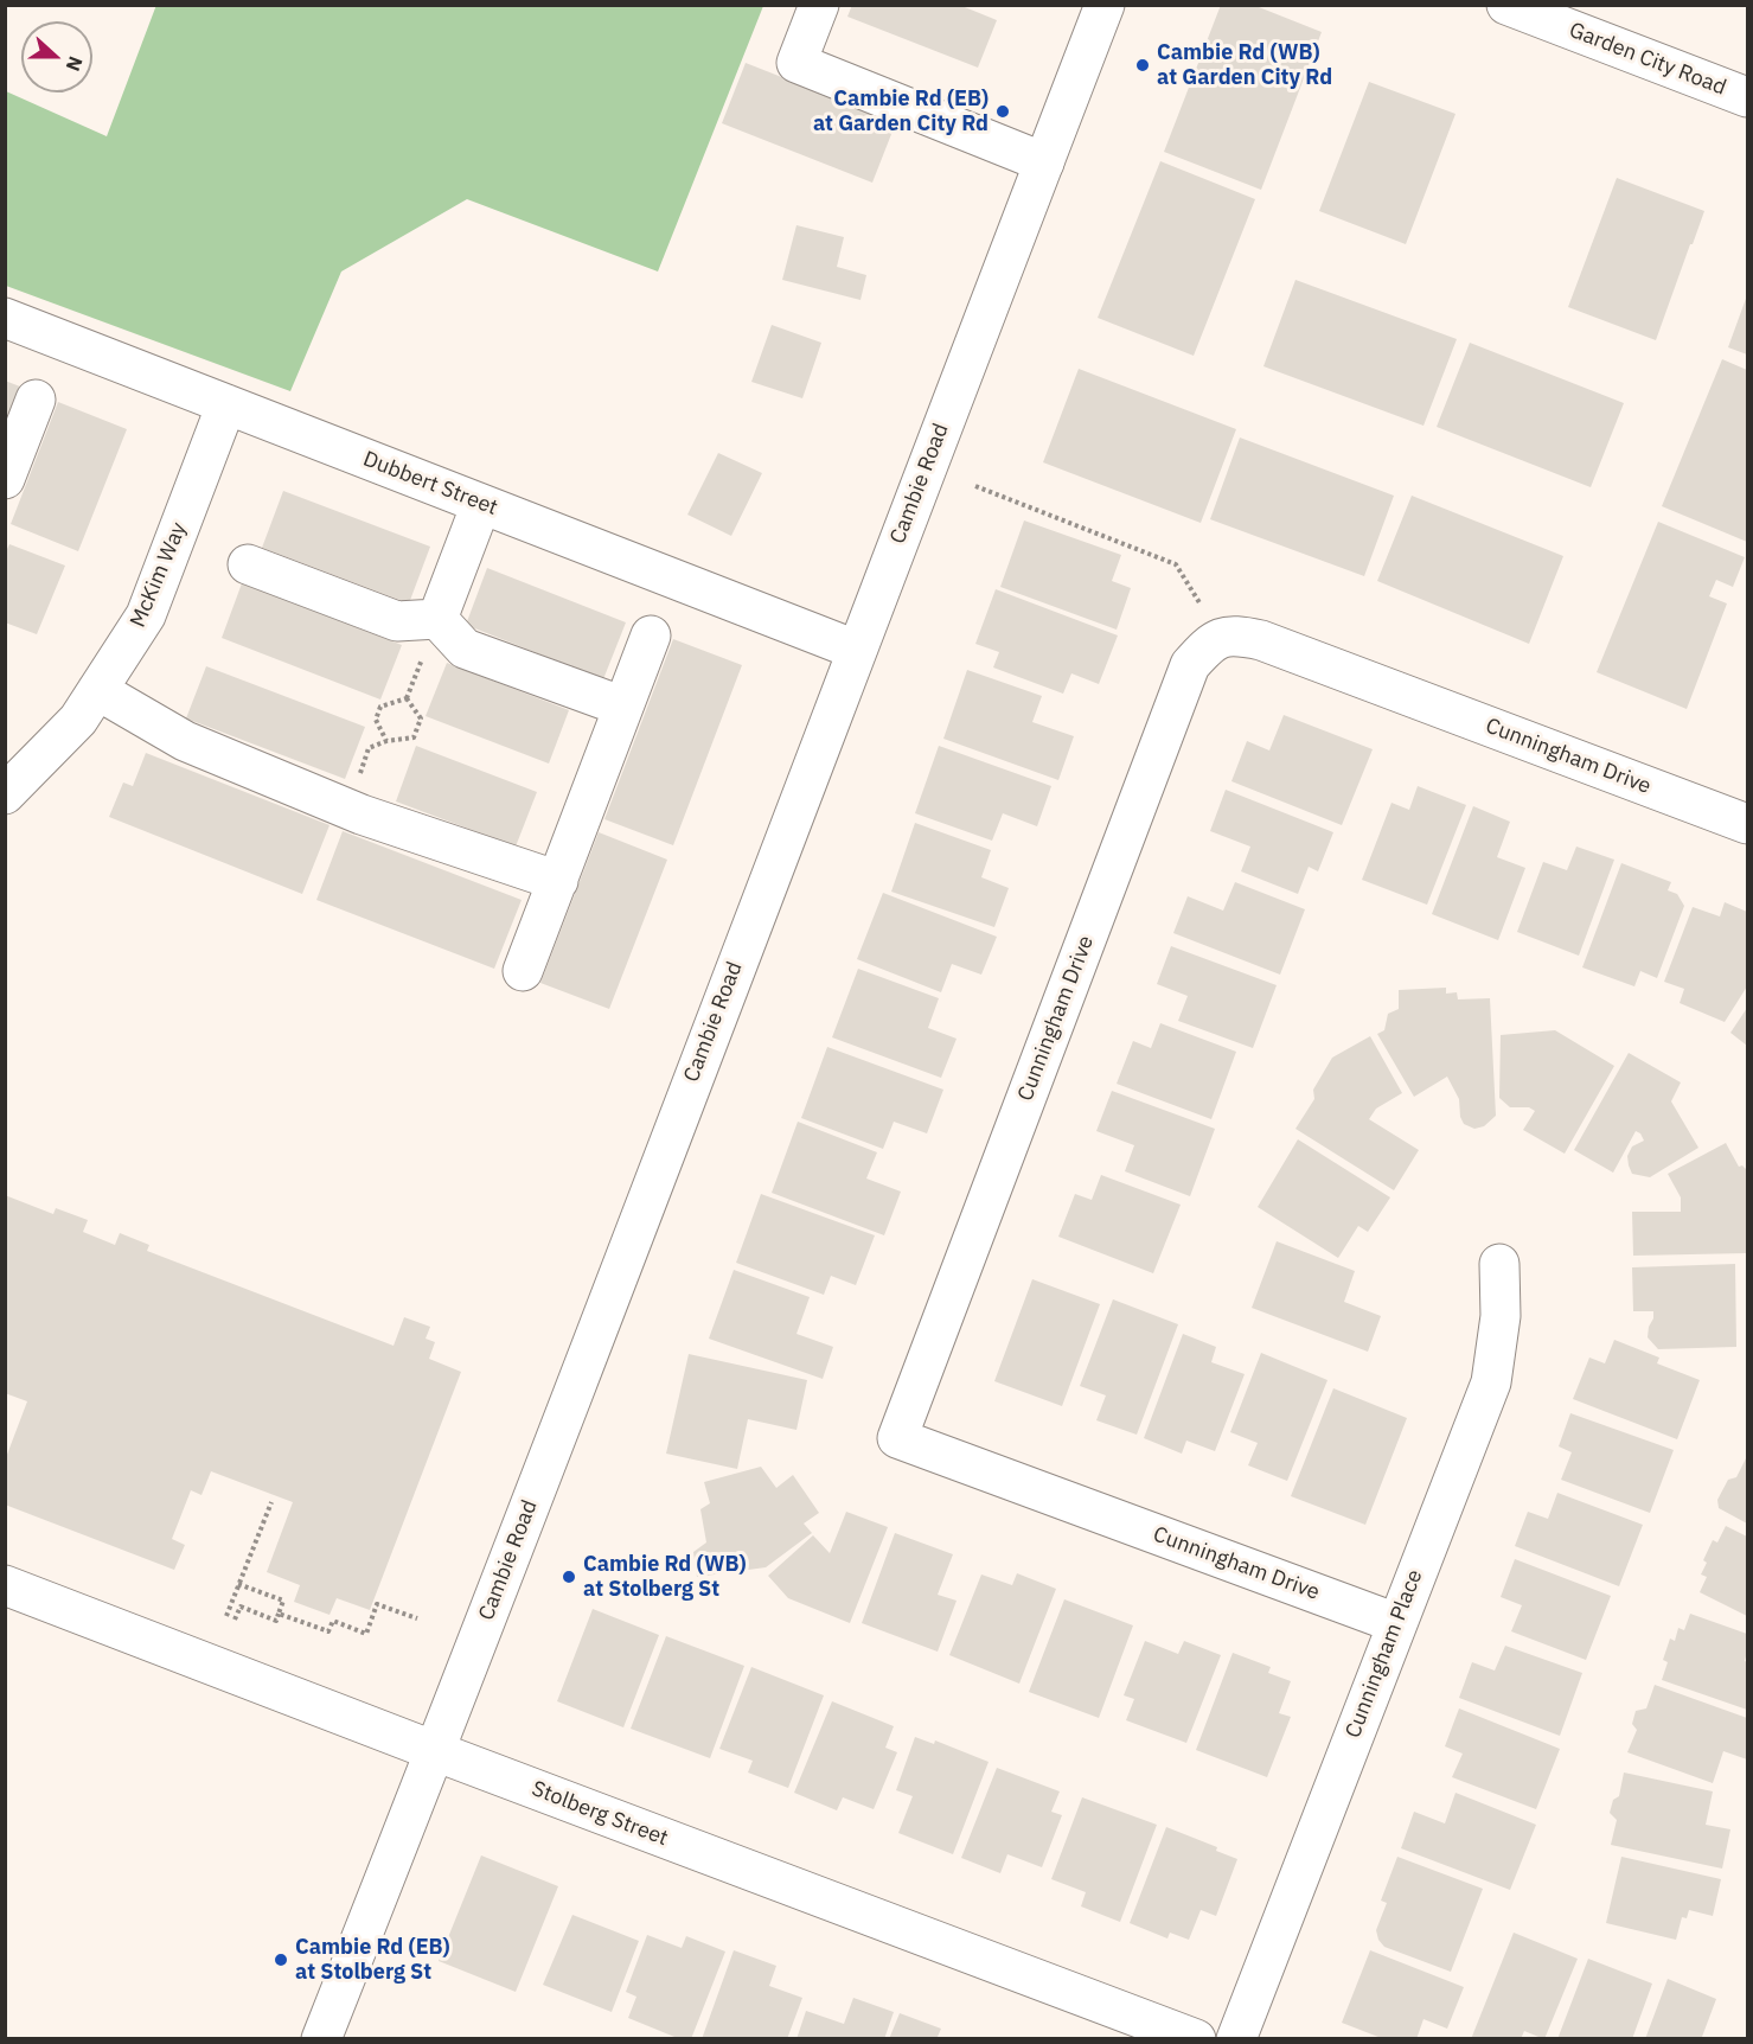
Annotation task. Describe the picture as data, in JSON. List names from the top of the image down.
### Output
{
  "streets": {
    "street": [
      "Garden City Road",
      "Dubbert Street",
      "Cambie Road",
      "McKim Way",
      "Cunningham Drive",
      "Cunningham Place",
      "Stolberg Street"
    ]
  },
  "crossings": [
    ["Dubbert Street", "Cambie Road"],
    ["Dubbert Street", "McKim Way"],
    ["Cambie Road", "Stolberg Street"],
    ["Cunningham Drive", "Cunningham Place"]
  ],
  "places": [
    "Cambie Rd (WB) at Garden City Rd",
    "Cambie Rd (EB) at Garden City Rd",
    "Cambie Rd (WB) at Stolberg St",
    "Cambie Rd (EB) at Stolberg St"
  ],
  "north": "right"
}
